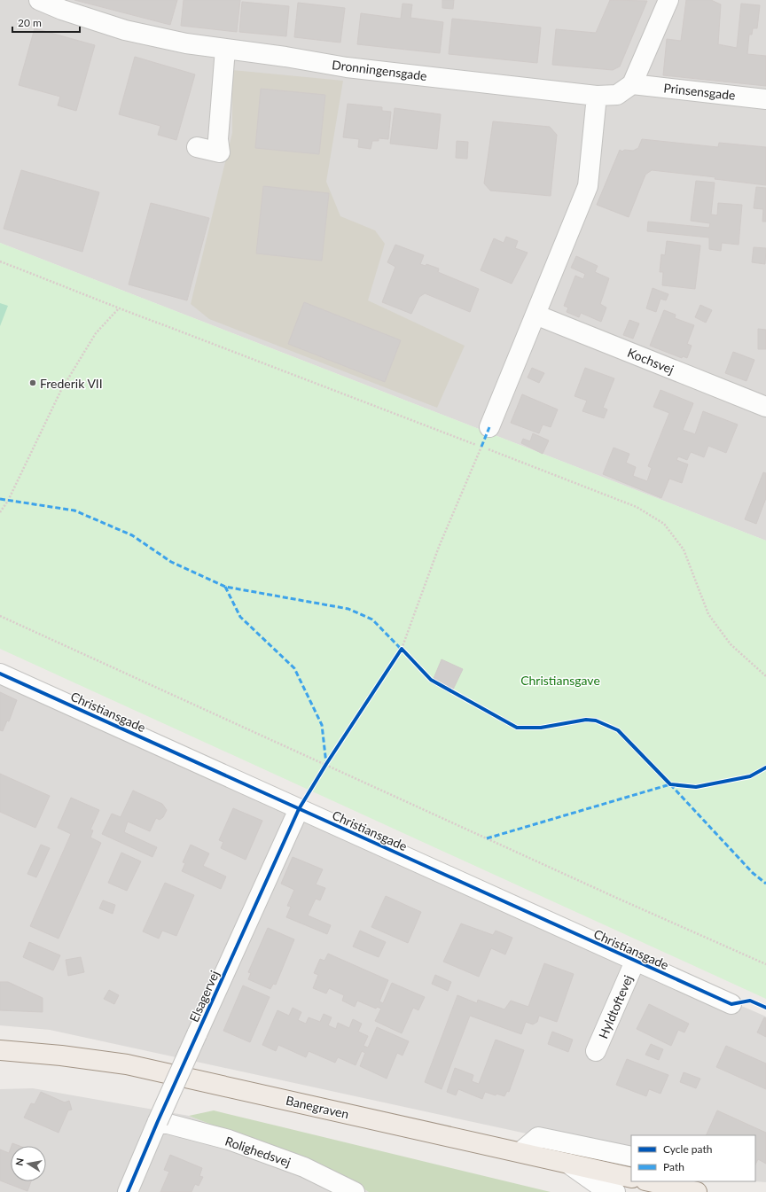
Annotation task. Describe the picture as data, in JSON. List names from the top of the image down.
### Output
{
  "streets": {
    "main road": ["Banegraven"],
    "street": [
      "Dronningensgade",
      "Prinsensgade",
      "Kochsvej",
      "Christiansgade",
      "Elsagervej",
      "Hyldtoftevej",
      "Rolighedsvej"
    ]
  },
  "crossings": [
    ["Dronningensgade", "Prinsensgade"],
    ["Christiansgade", "Elsagervej"],
    ["Christiansgade", "Hyldtoftevej"],
    ["Elsagervej", "Rolighedsvej"]
  ],
  "parks": ["Christiansgave"],
  "places": ["Frederik VII"],
  "legend": ["Cycle path", "Path"],
  "scale_bar": "20 m",
  "north": "left"
}
